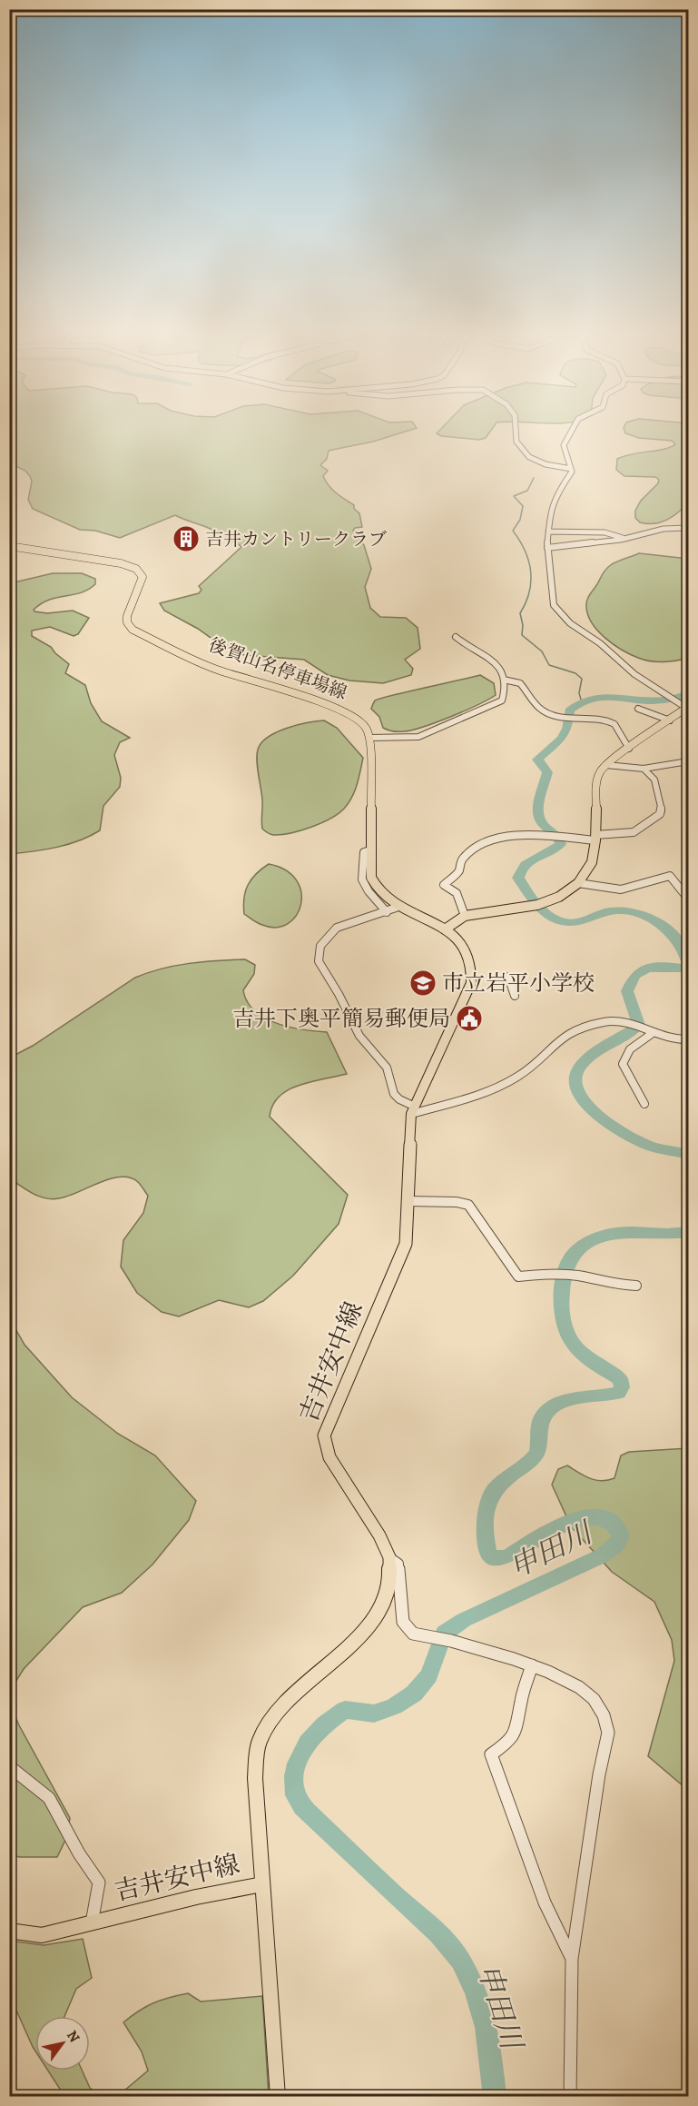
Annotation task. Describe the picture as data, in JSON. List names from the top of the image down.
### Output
{
  "streets": {
    "main road": ["後賀山名停車場線", "吉井安中線"]
  },
  "water": ["申田川"],
  "places": {
    "building": ["吉井カントリークラブ"],
    "school or university": ["市立岩平小学校"],
    "public building": ["吉井下奥平簡易郵便局"]
  },
  "north": "top right"
}
